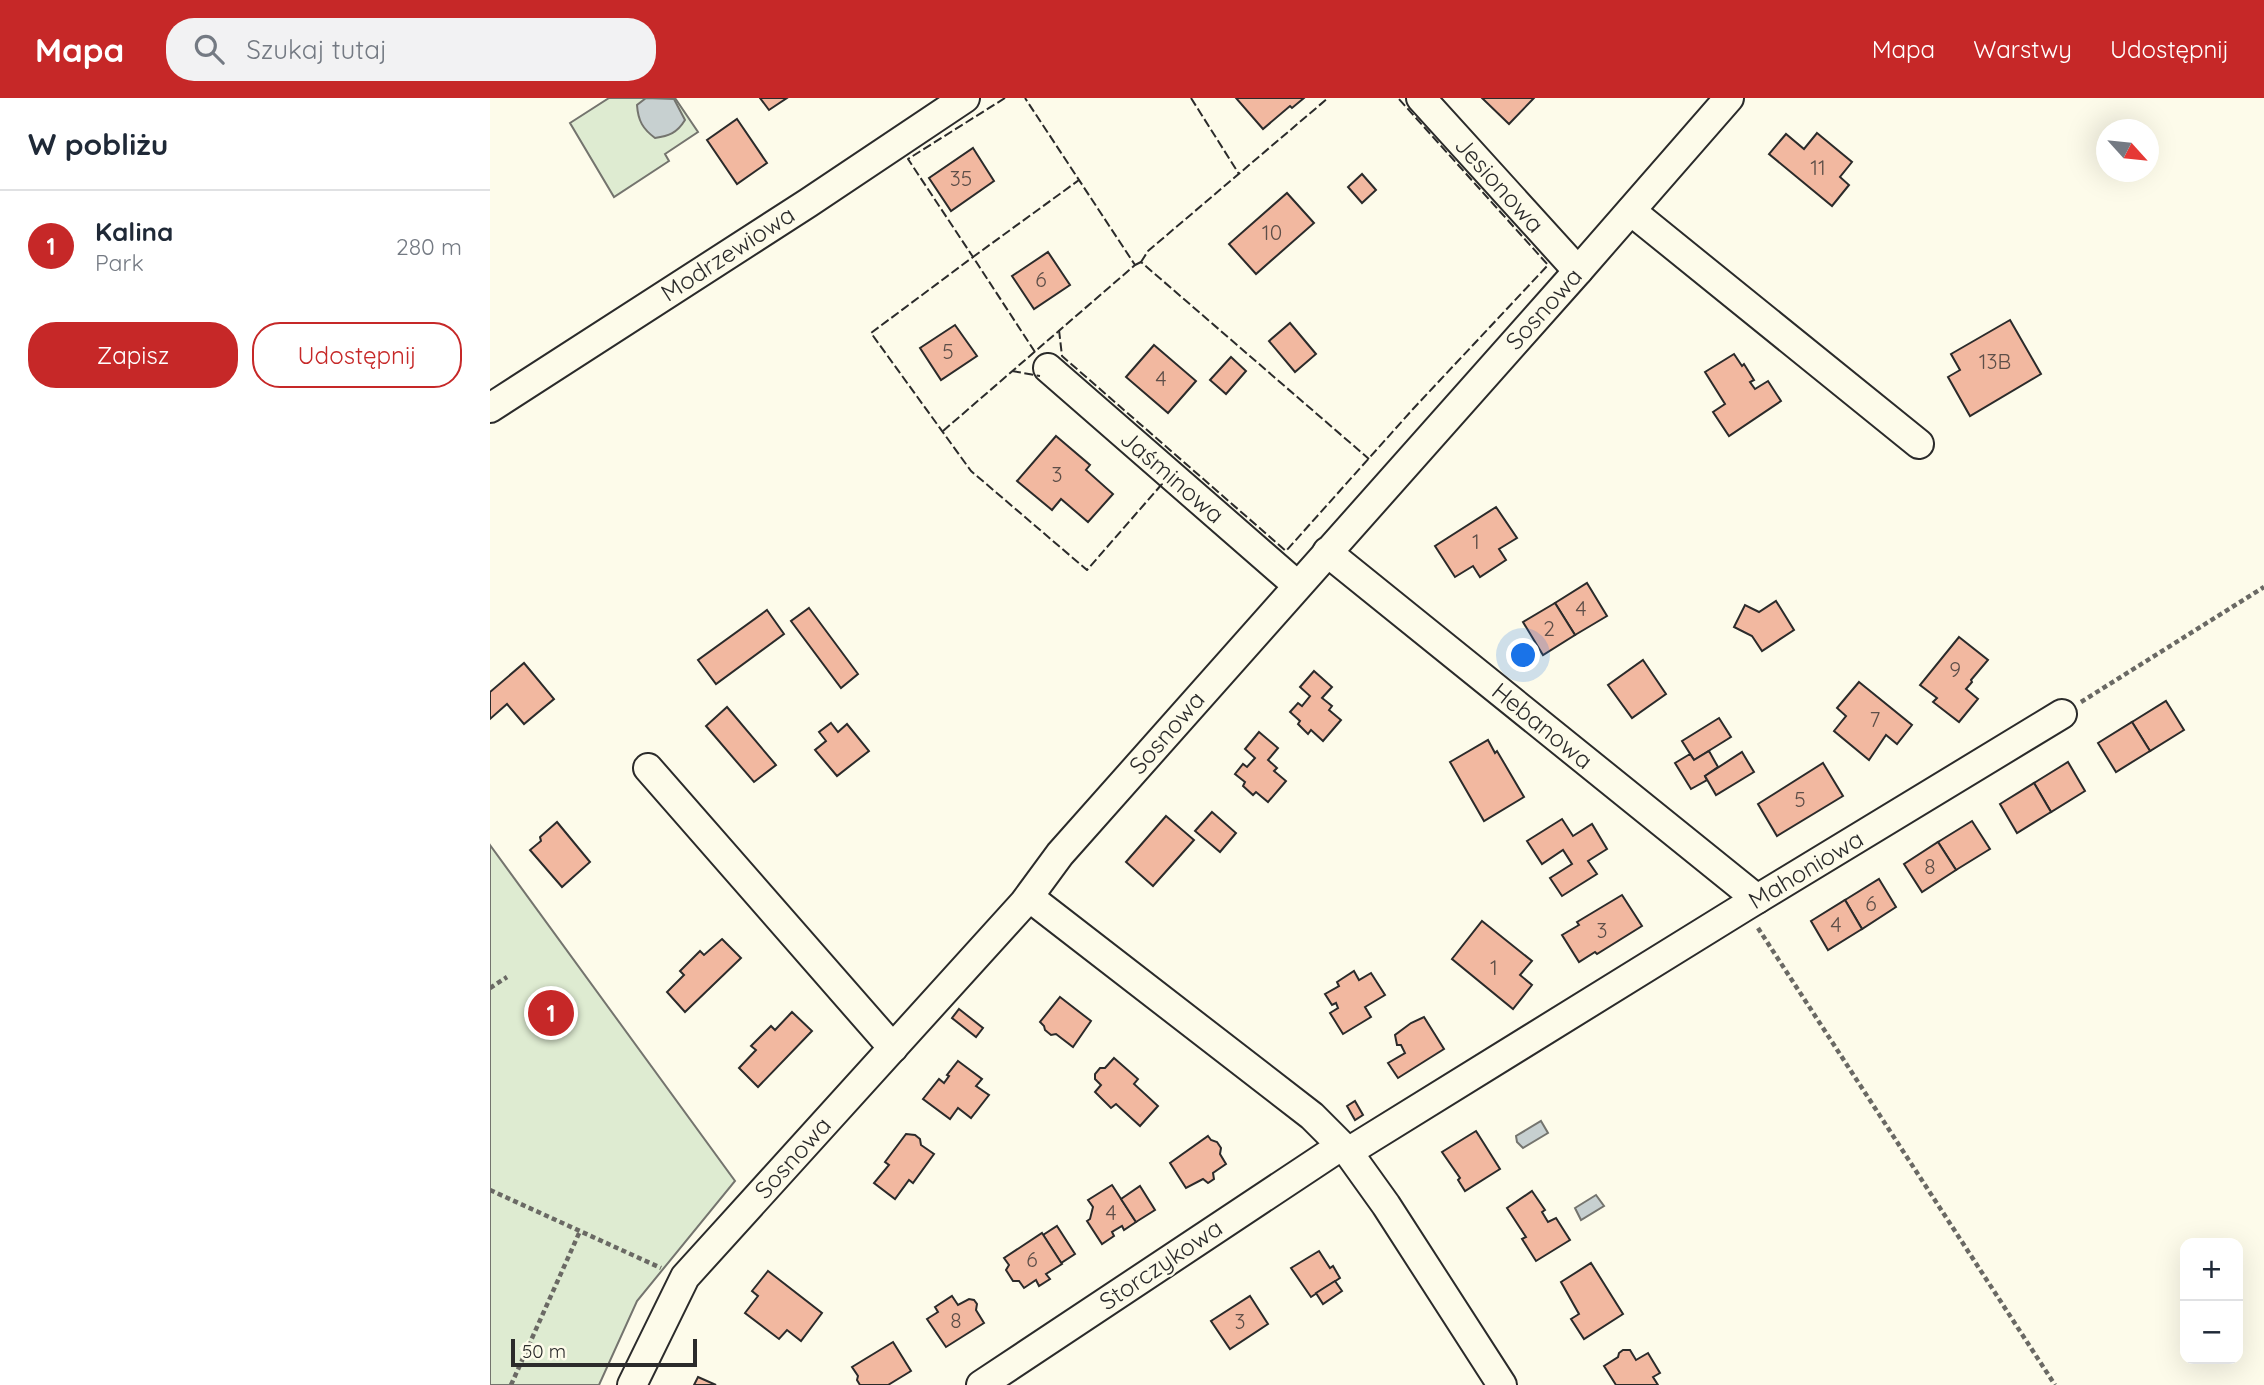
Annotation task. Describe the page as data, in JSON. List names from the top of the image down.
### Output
{
  "streets": {
    "street": [
      "Jesionowa",
      "Modrzewiowa",
      "Sosnowa",
      "Jaśminowa",
      "Hebanowa",
      "Mahoniowa",
      "Storczykowa"
    ]
  },
  "crossings": [
    ["Jesionowa", "Sosnowa"],
    ["Sosnowa", "Jaśminowa"],
    ["Sosnowa", "Hebanowa"],
    ["Hebanowa", "Mahoniowa"],
    ["Mahoniowa", "Storczykowa"]
  ],
  "house_numbers": [
    "11",
    "35",
    "10",
    "6",
    "5",
    "13B",
    "4",
    "3",
    "1",
    "4",
    "2",
    "9",
    "7",
    "5",
    "8",
    "6",
    "4",
    "3",
    "1",
    "4",
    "6",
    "8",
    "3"
  ],
  "scale_bar": "50 m",
  "north": "bottom right",
  "page": {
    "header": "Mapa",
    "search": "Szukaj tutaj",
    "nav": ["Mapa", "Warstwy", "Udostępnij"],
    "heading": "W pobliżu",
    "list": [
      {
        "mark": "1",
        "name": "Kalina",
        "note": "Park",
        "value": "280 m"
      }
    ],
    "buttons": ["Zapisz", "Udostępnij"],
    "pins": "1",
    "map_buttons": ["+", "−"],
    "scale": "50 m"
  }
}
